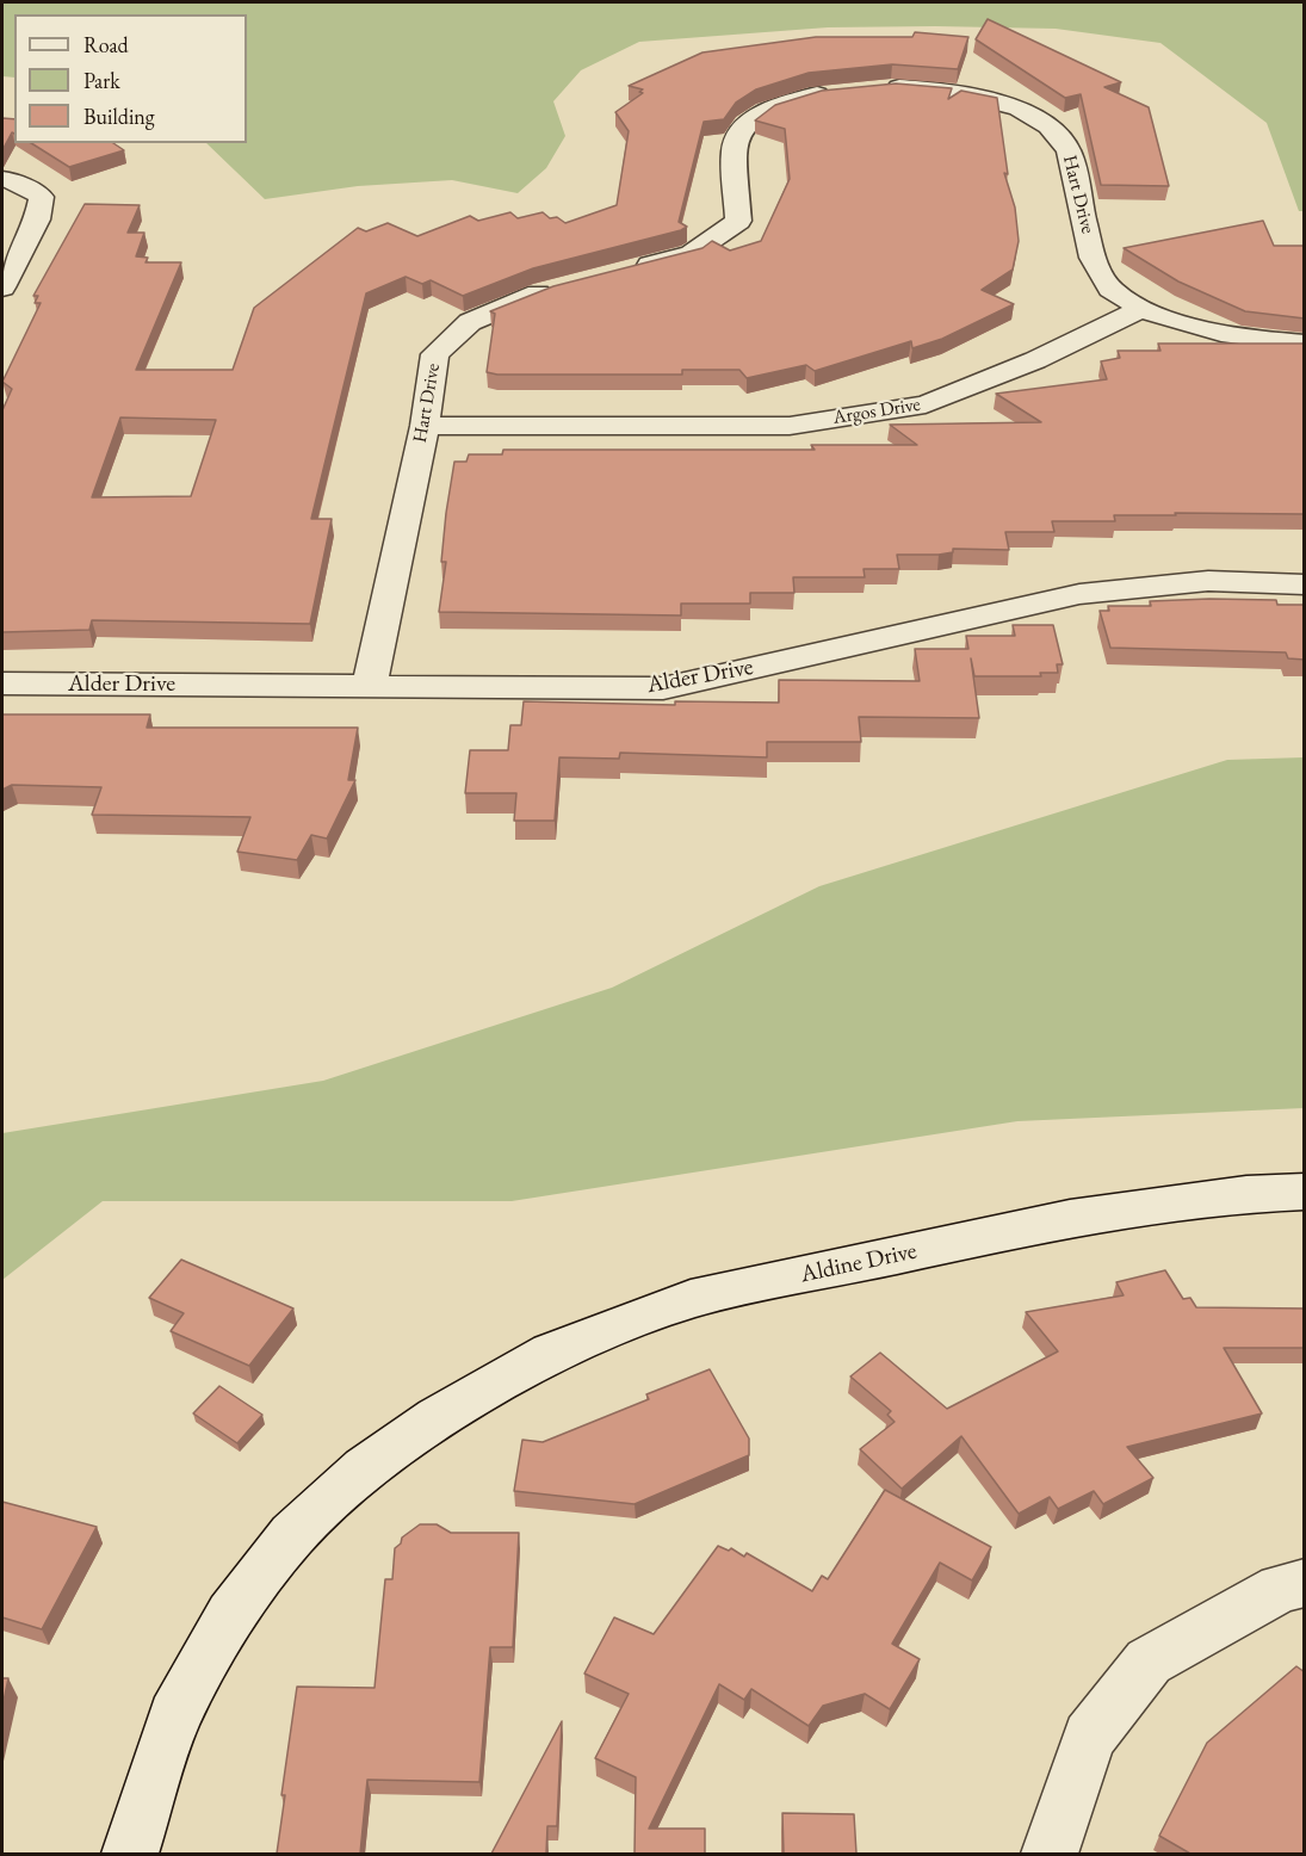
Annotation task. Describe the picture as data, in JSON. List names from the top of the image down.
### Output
{
  "streets": {
    "street": [
      "Hart Drive",
      "Argos Drive",
      "Alder Drive",
      "Aldine Drive"
    ]
  },
  "crossings": [
    ["Hart Drive", "Argos Drive"],
    ["Hart Drive", "Alder Drive"]
  ],
  "legend": ["Road", "Park", "Building"]
}
